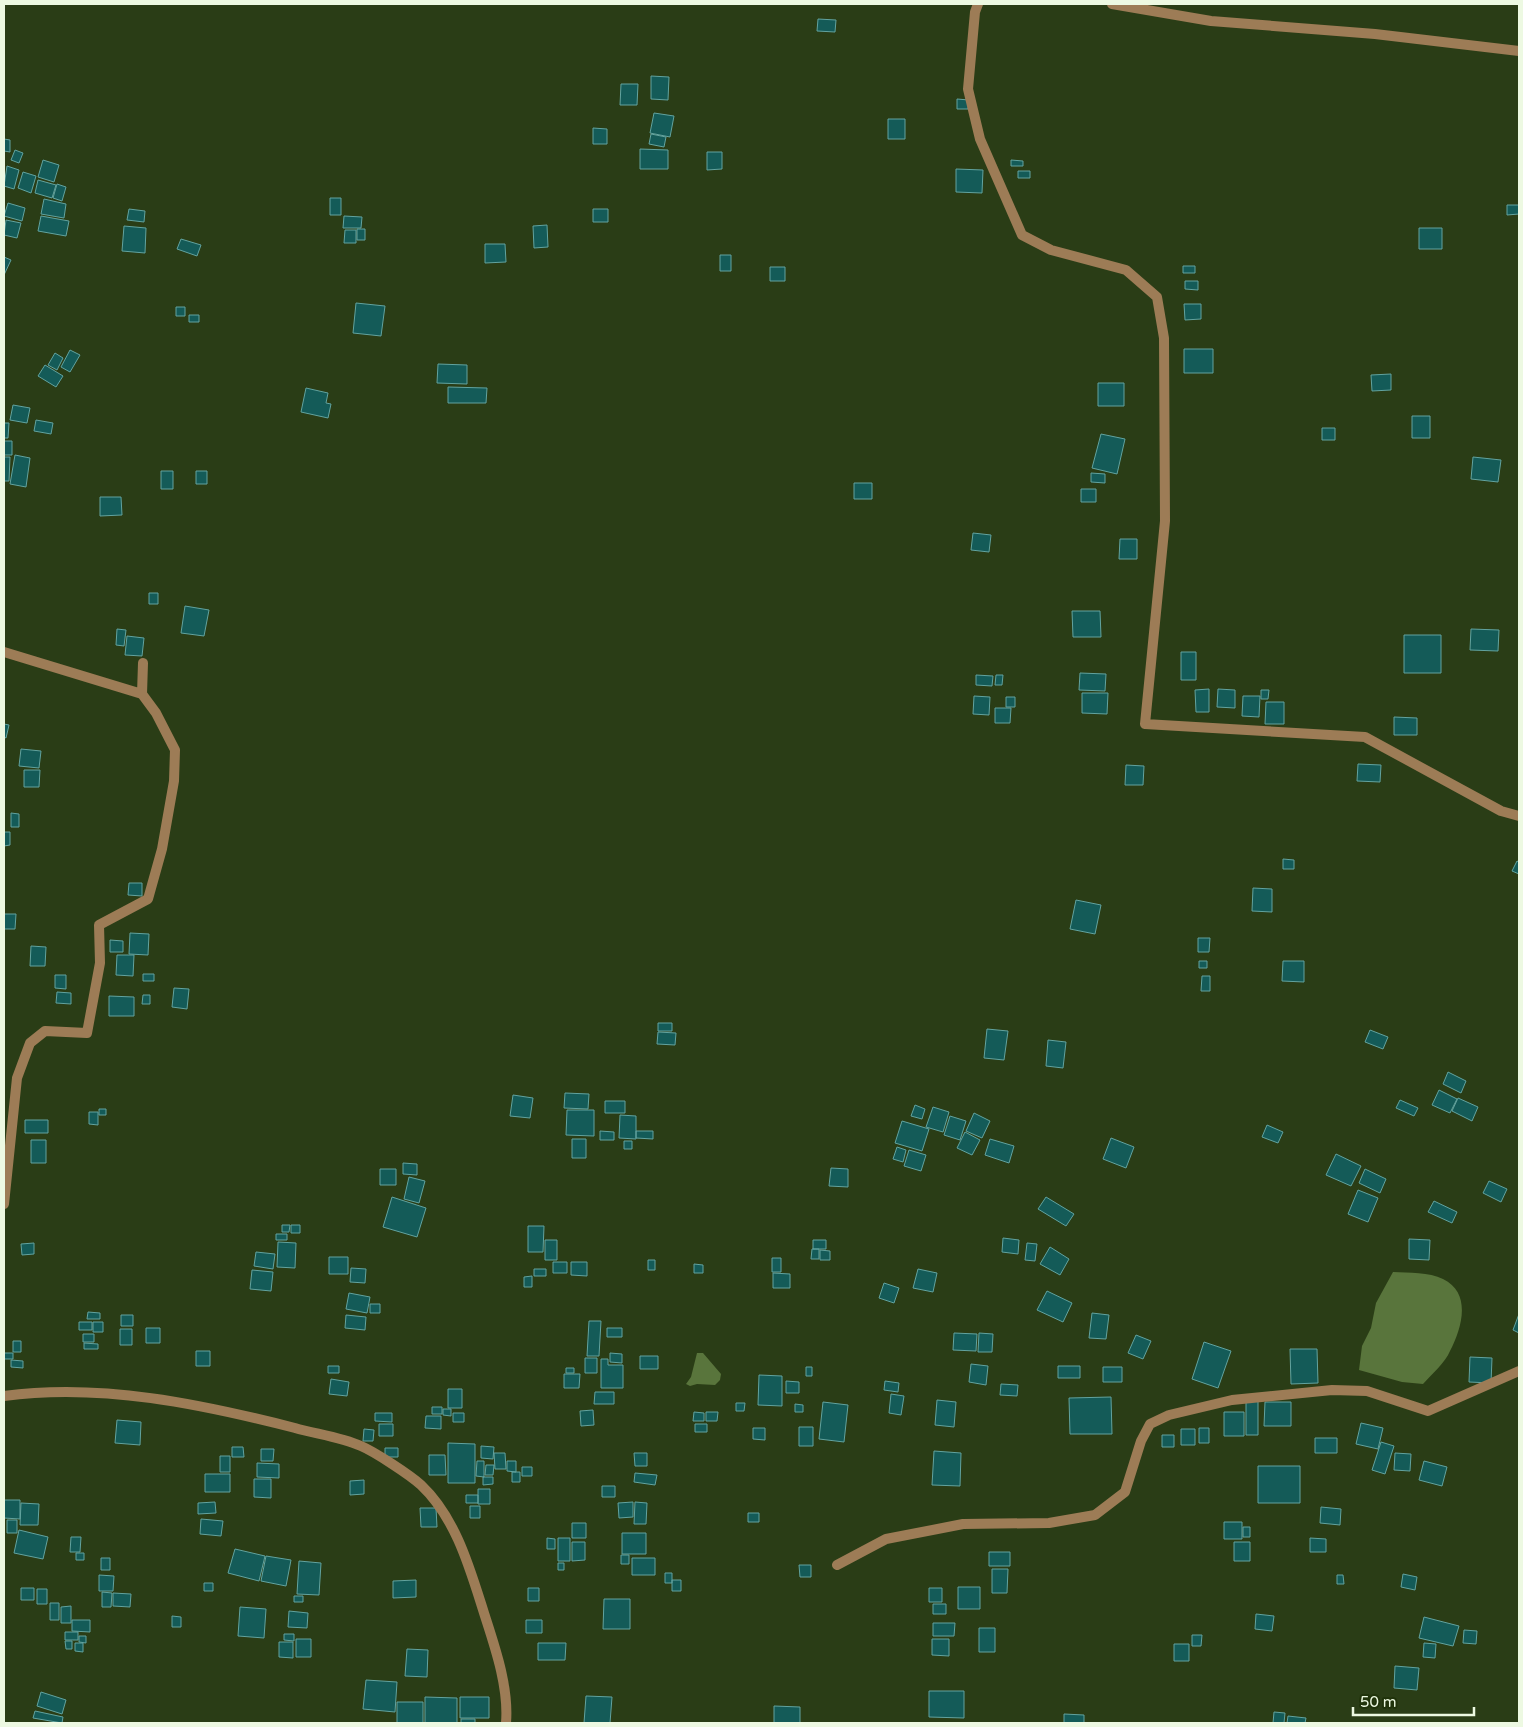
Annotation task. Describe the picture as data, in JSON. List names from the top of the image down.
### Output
{
  "scale_bar": "50 m"
}
